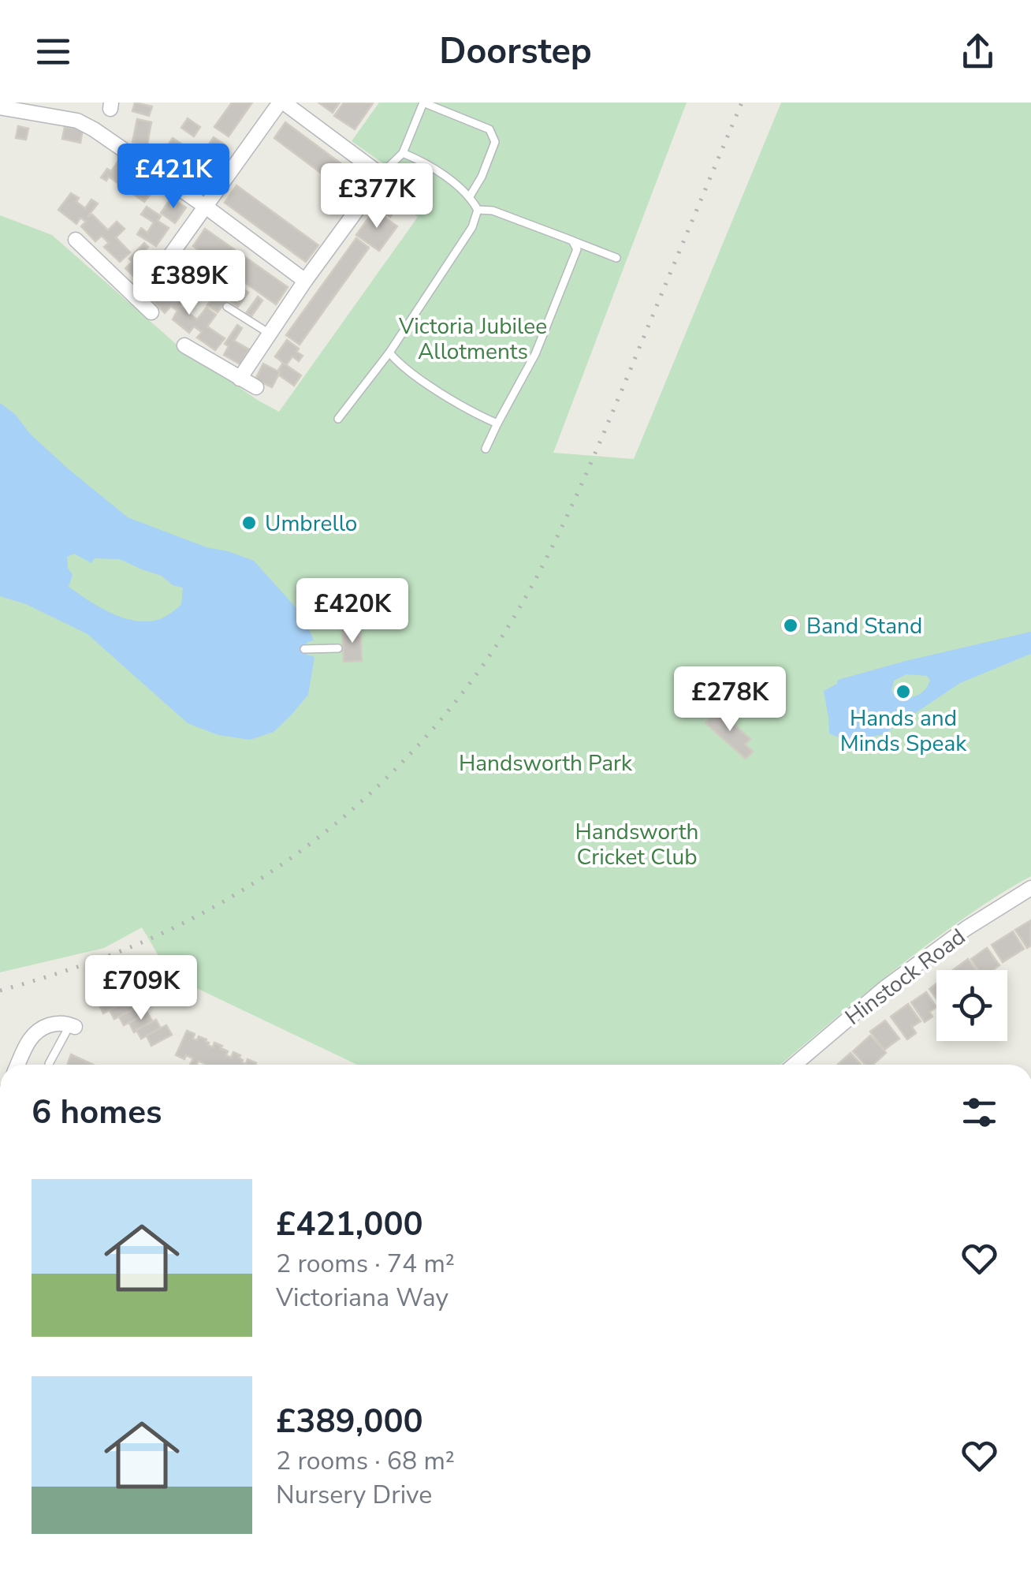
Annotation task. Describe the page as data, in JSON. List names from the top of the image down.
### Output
{
  "streets": {
    "street": ["Hinstock Road"]
  },
  "parks": ["Victoria Jubilee Allotments", "Handsworth Park", "Handsworth Cricket Club"],
  "places": ["Umbrello", "Band Stand", "Hands and Minds Speak"],
  "page": {
    "header": "Doorstep",
    "price": [
      "£421K",
      "£377K",
      "£389K",
      "£420K",
      "£278K",
      "£709K"
    ],
    "heading": "6 homes",
    "list": [
      {
        "name": "£421,000",
        "note": "2 rooms · 74 m² · Victoriana Way"
      },
      {
        "name": "£389,000",
        "note": "2 rooms · 68 m² · Nursery Drive"
      }
    ]
  }
}
